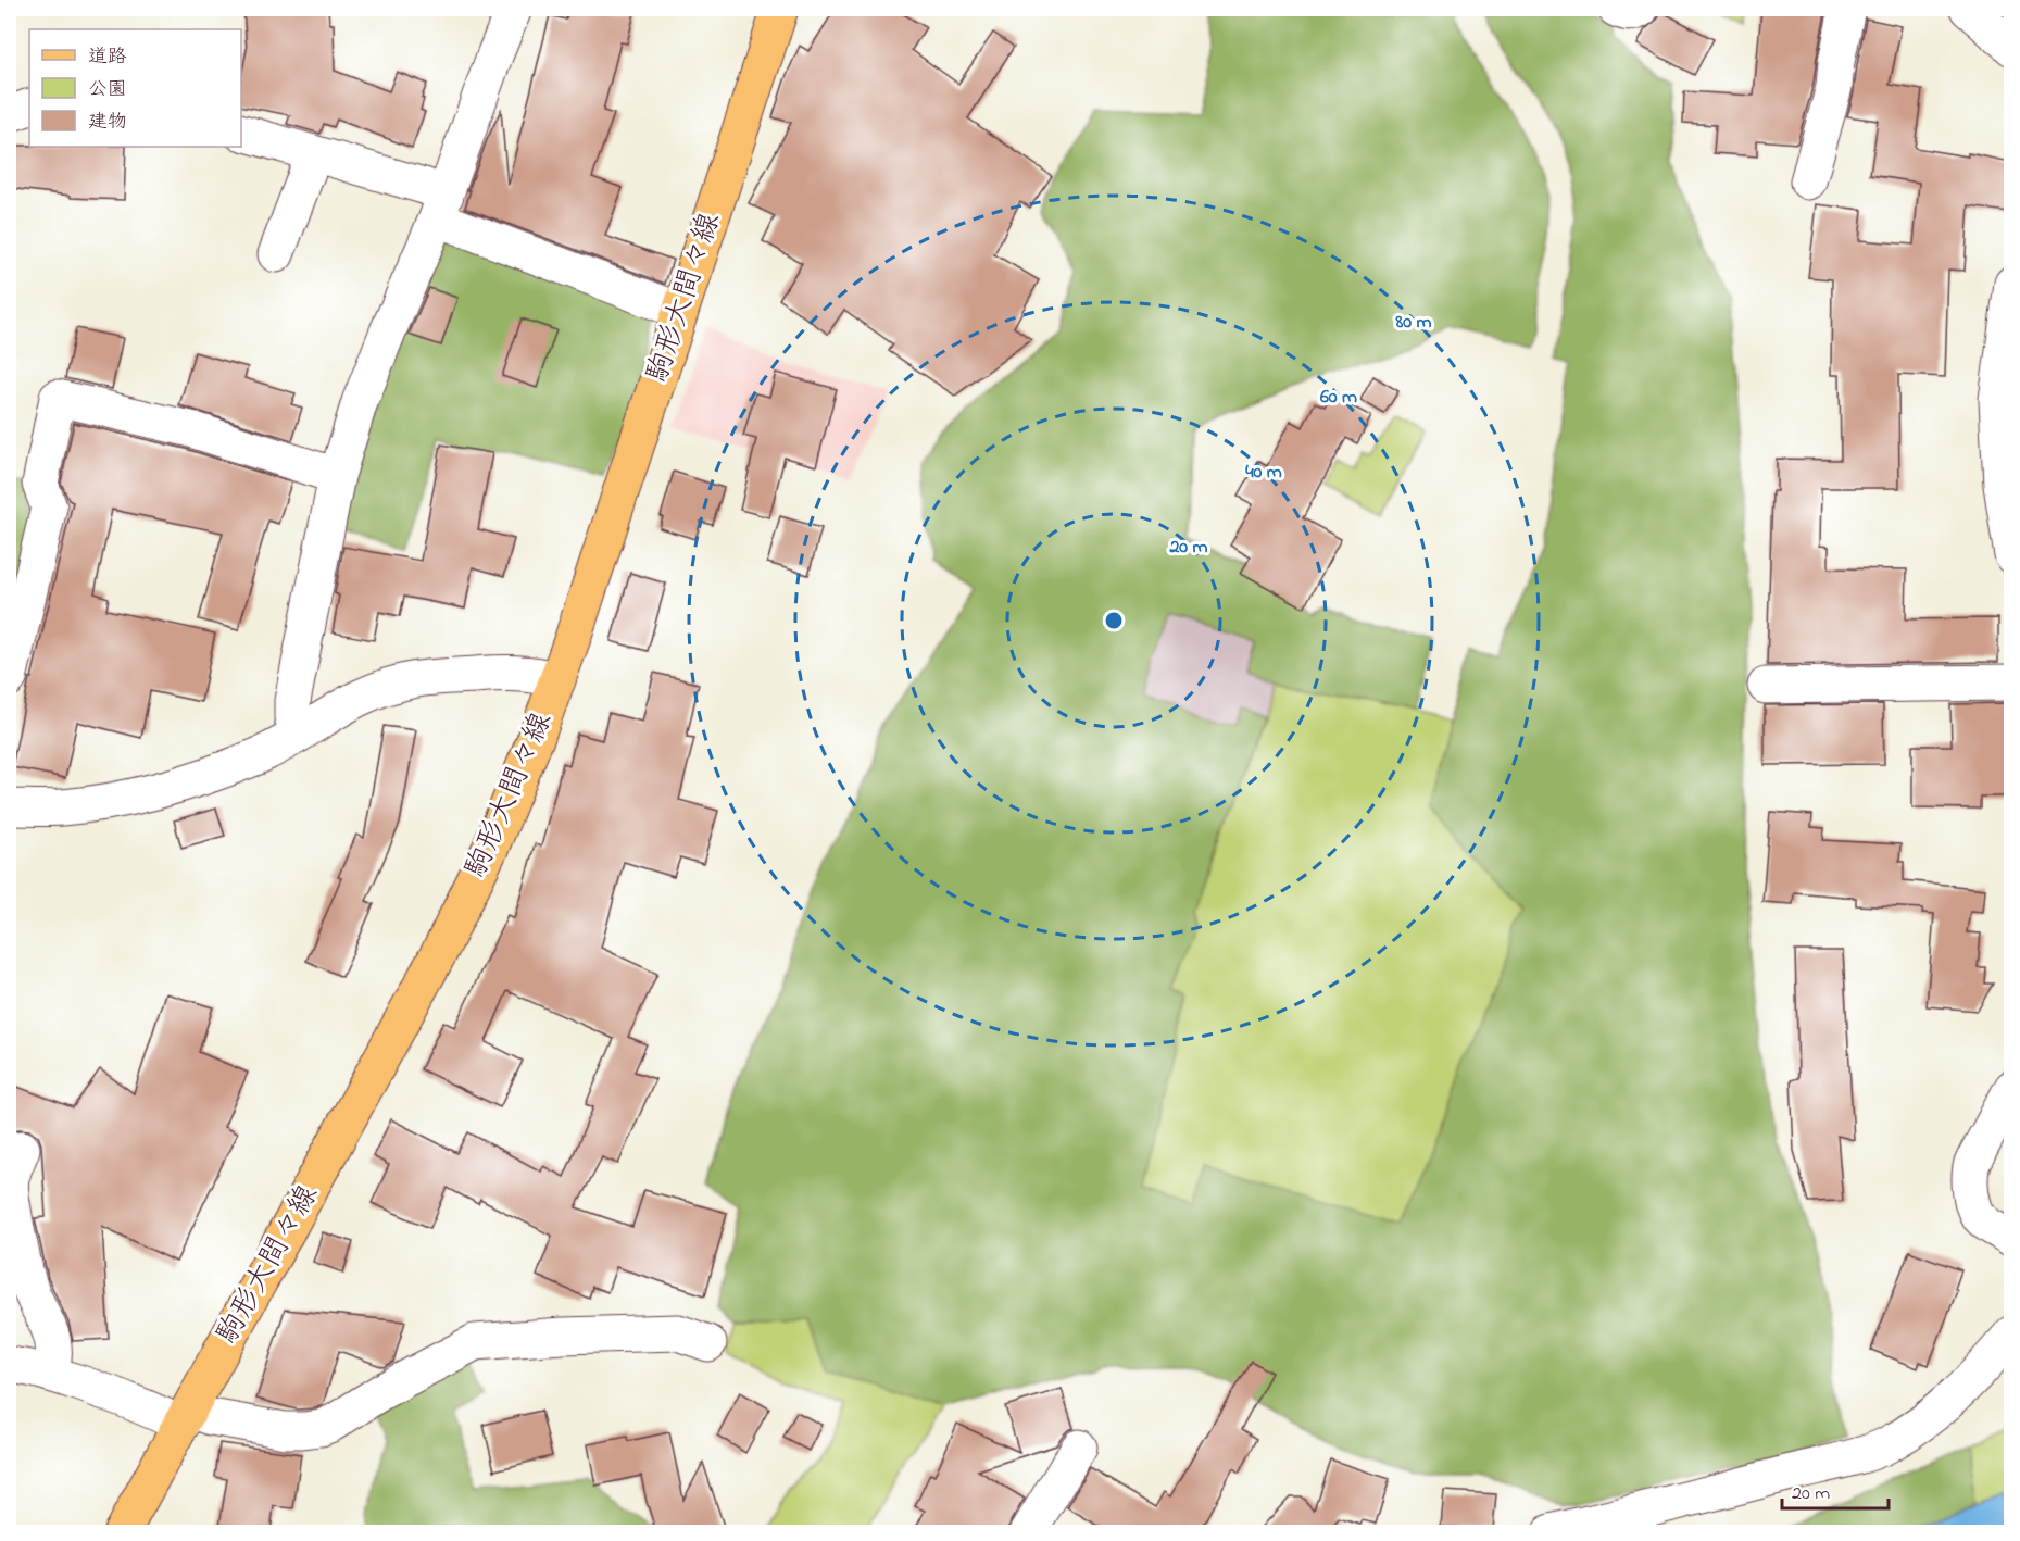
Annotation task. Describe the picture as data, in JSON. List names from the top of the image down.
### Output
{
  "streets": {
    "main road": ["駒形大間々線"]
  },
  "legend": ["道路", "公園", "建物"],
  "scale_bar": "20 m",
  "rings": [
    "80 m",
    "60 m",
    "40 m",
    "20 m"
  ]
}
